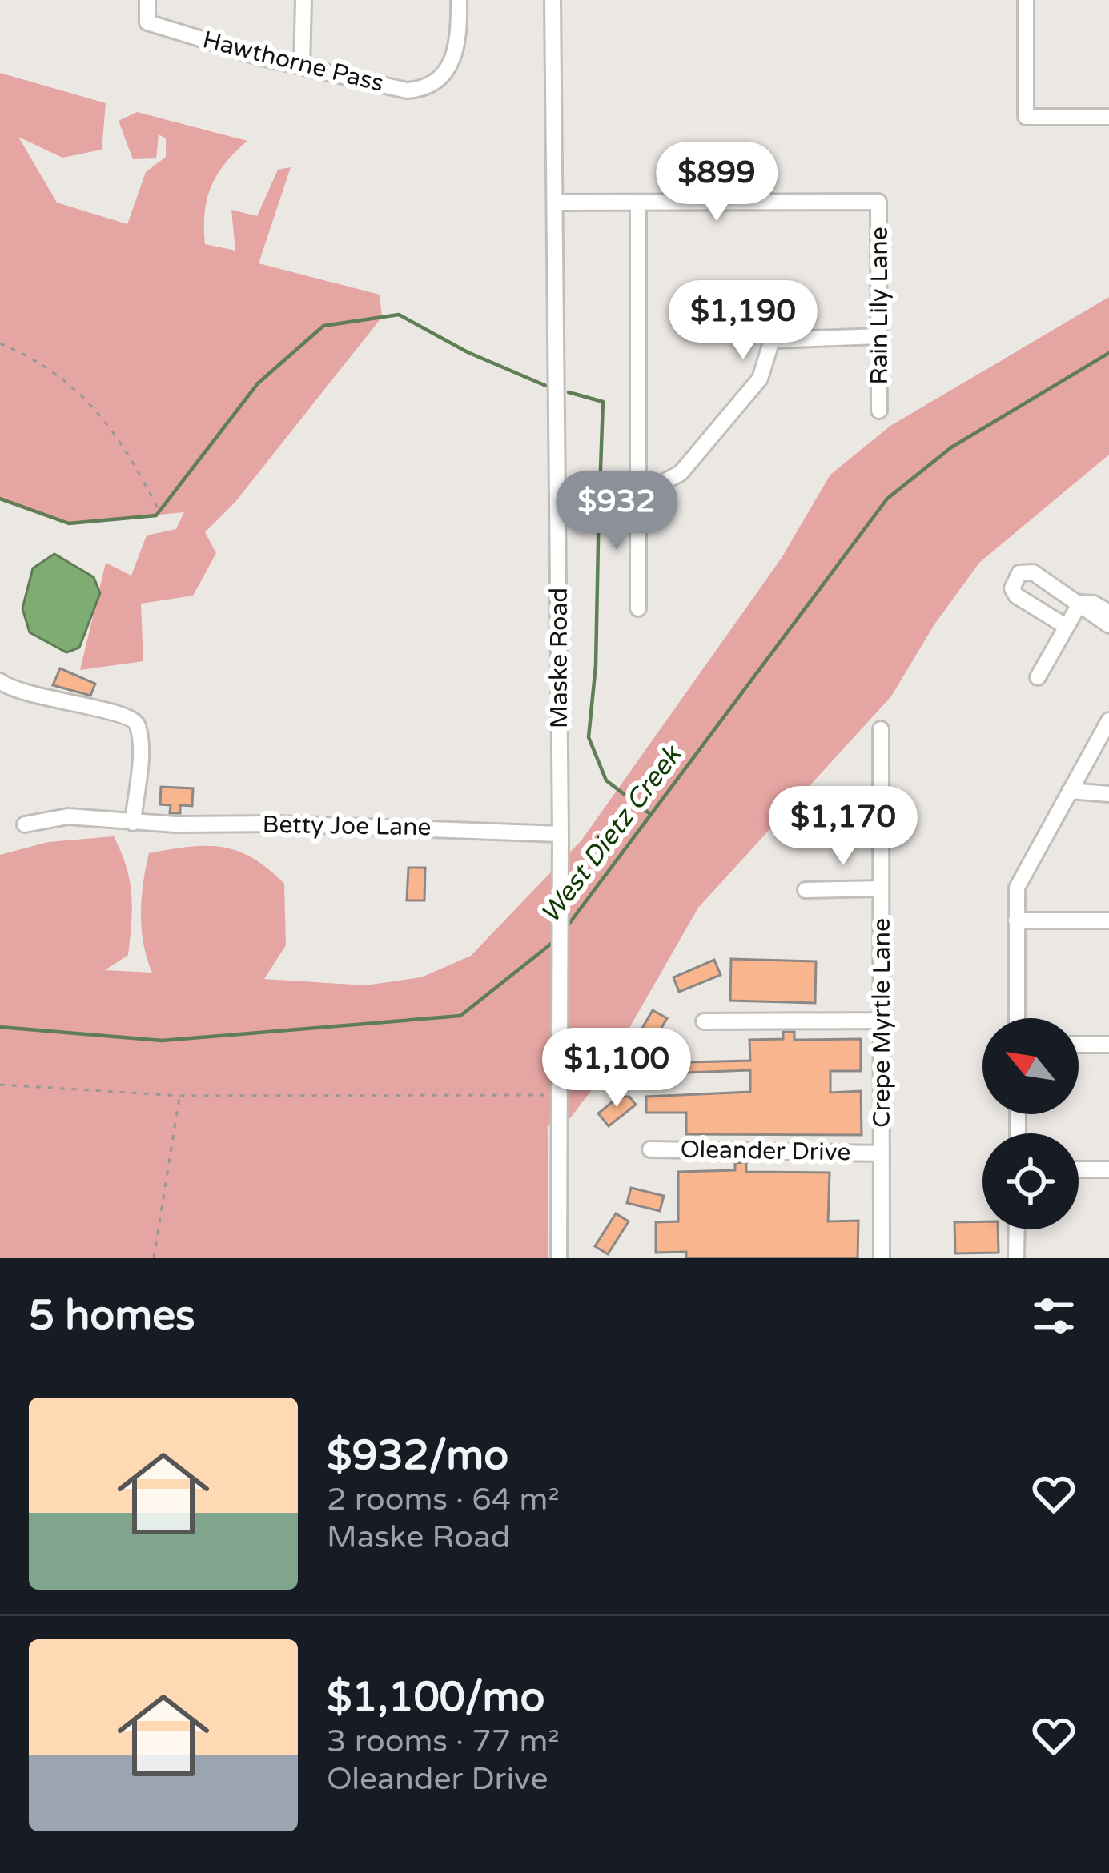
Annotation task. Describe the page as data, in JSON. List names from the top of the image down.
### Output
{
  "streets": {
    "street": [
      "Hawthorne Pass",
      "Rain Lily Lane",
      "Maske Road",
      "Betty Joe Lane",
      "Crepe Myrtle Lane",
      "Oleander Drive"
    ]
  },
  "crossings": [
    ["Maske Road", "Betty Joe Lane"],
    ["Crepe Myrtle Lane", "Oleander Drive"]
  ],
  "water": ["West Dietz Creek"],
  "north": "top left",
  "page": {
    "price": [
      "$899",
      "$1,190",
      "$932",
      "$1,170",
      "$1,100"
    ],
    "heading": "5 homes",
    "list": [
      {
        "name": "$932/mo",
        "note": "2 rooms · 64 m² · Maske Road"
      },
      {
        "name": "$1,100/mo",
        "note": "3 rooms · 77 m² · Oleander Drive"
      }
    ]
  }
}
